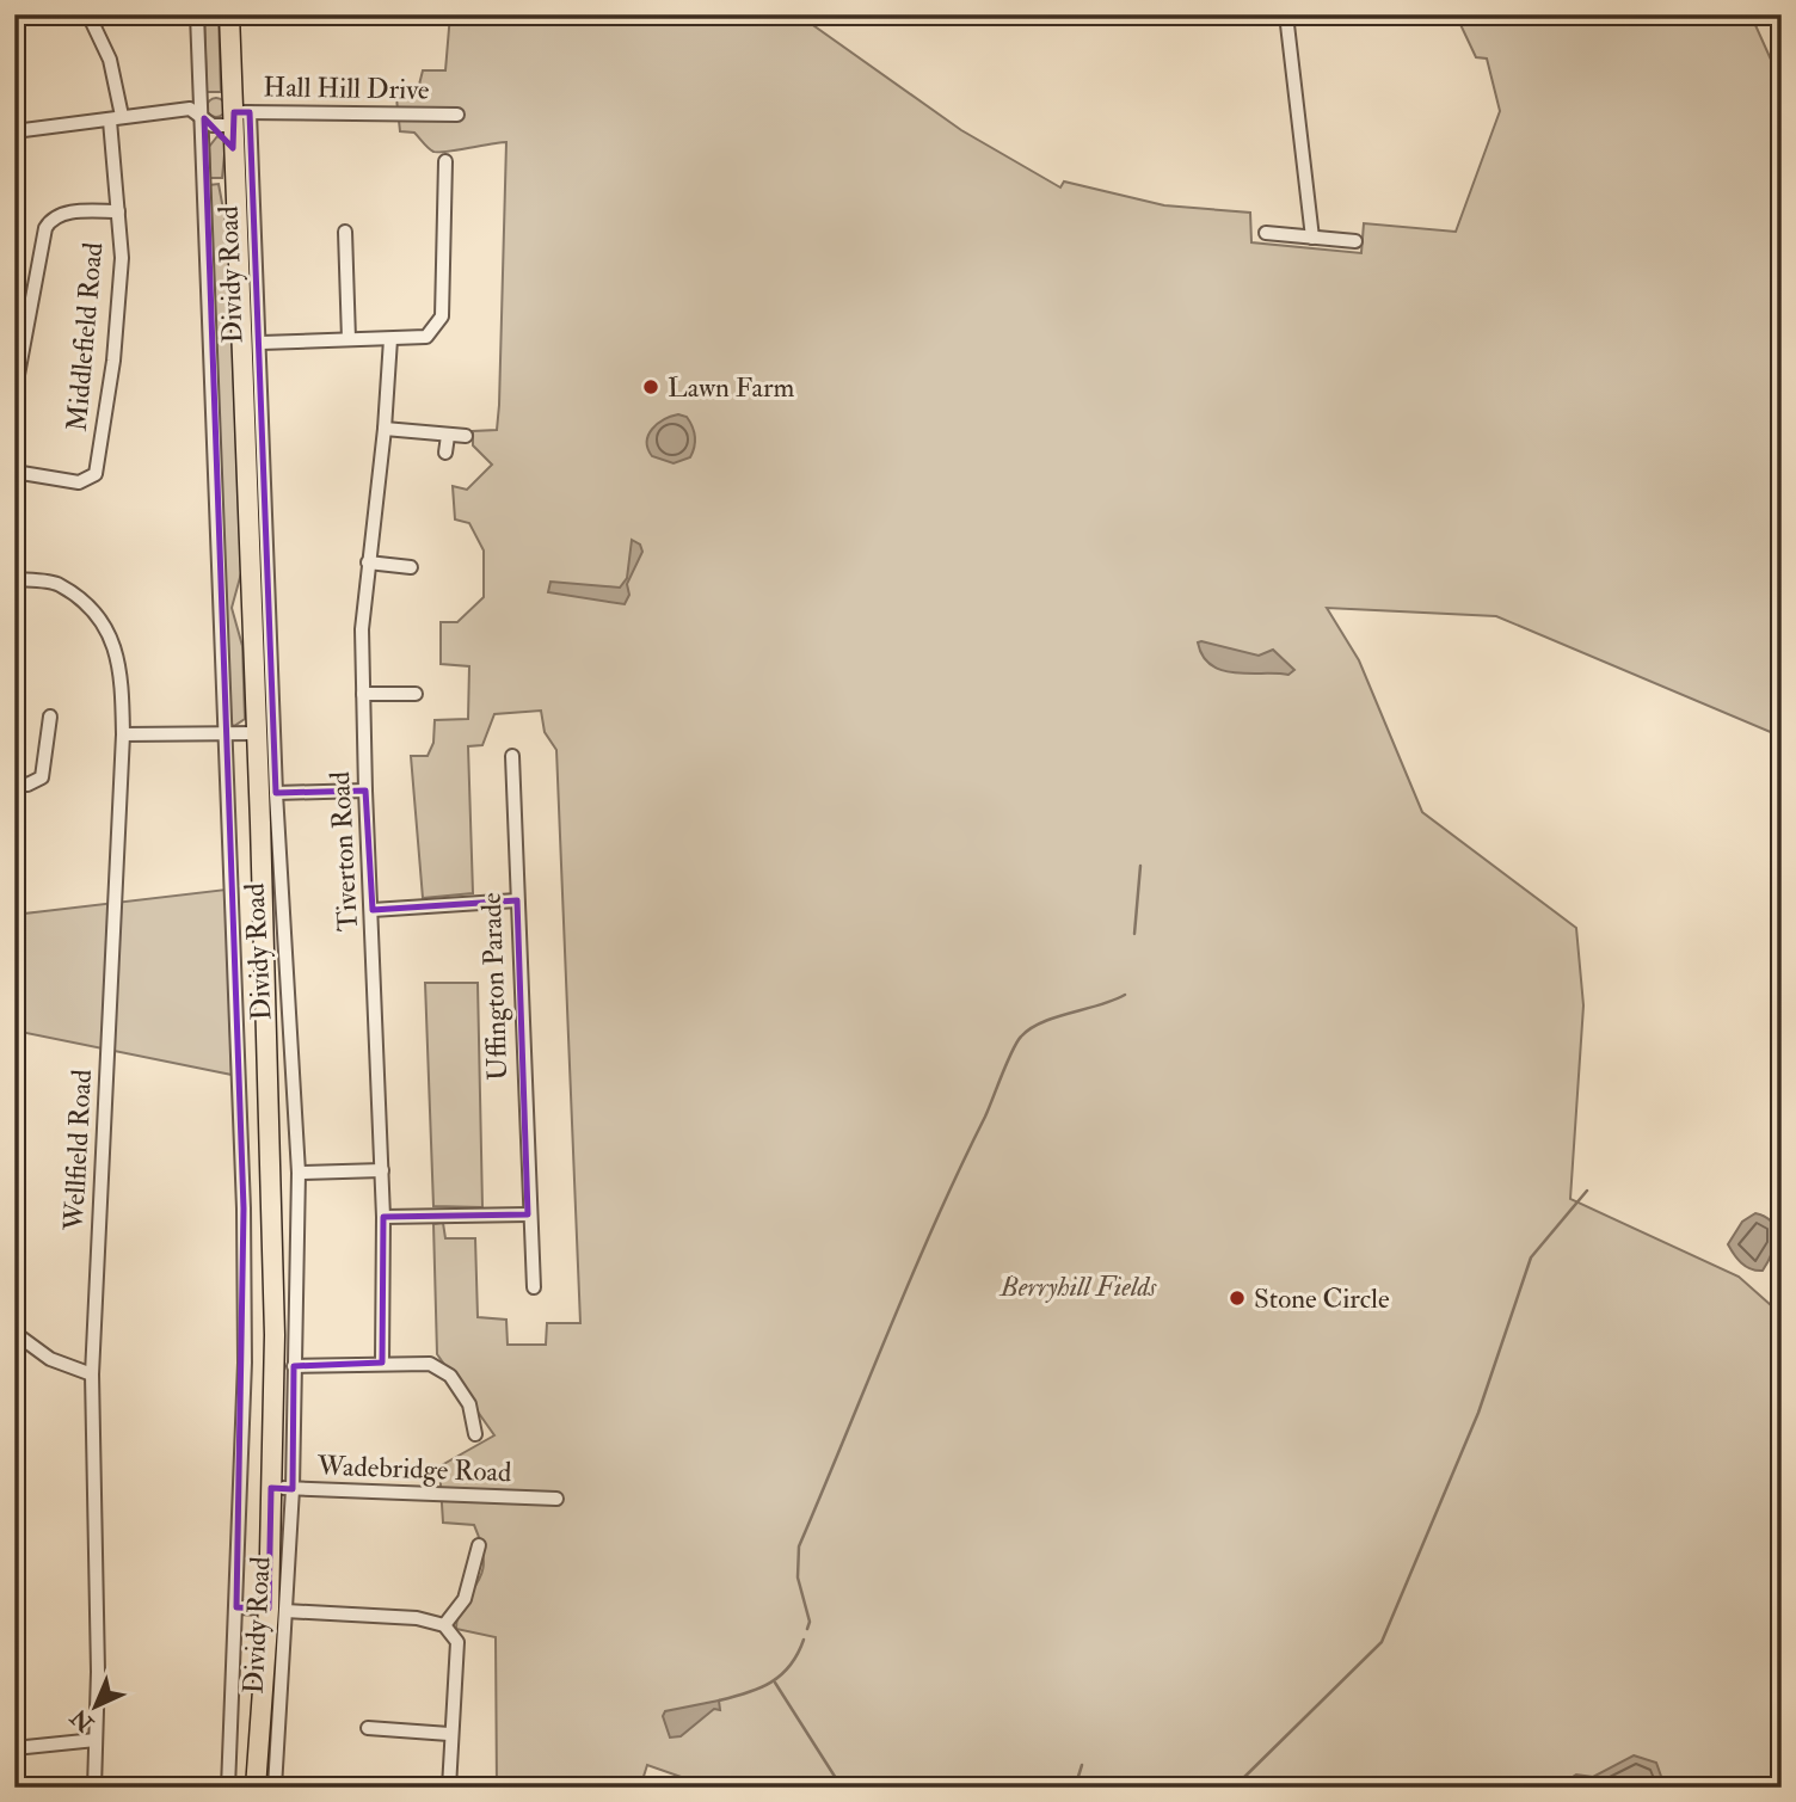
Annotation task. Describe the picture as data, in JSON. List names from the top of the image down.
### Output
{
  "streets": {
    "main road": ["Dividy Road"],
    "street": [
      "Hall Hill Drive",
      "Middlefield Road",
      "Tiverton Road",
      "Uffington Parade",
      "Wellfield Road",
      "Wadebridge Road"
    ]
  },
  "crossings": [
    ["Hall Hill Drive", "Dividy Road"],
    ["Hall Hill Drive", "Middlefield Road"],
    ["Dividy Road", "Wadebridge Road"]
  ],
  "parks": ["Berryhill Fields"],
  "places": ["Lawn Farm", "Stone Circle"],
  "north": "bottom left"
}
